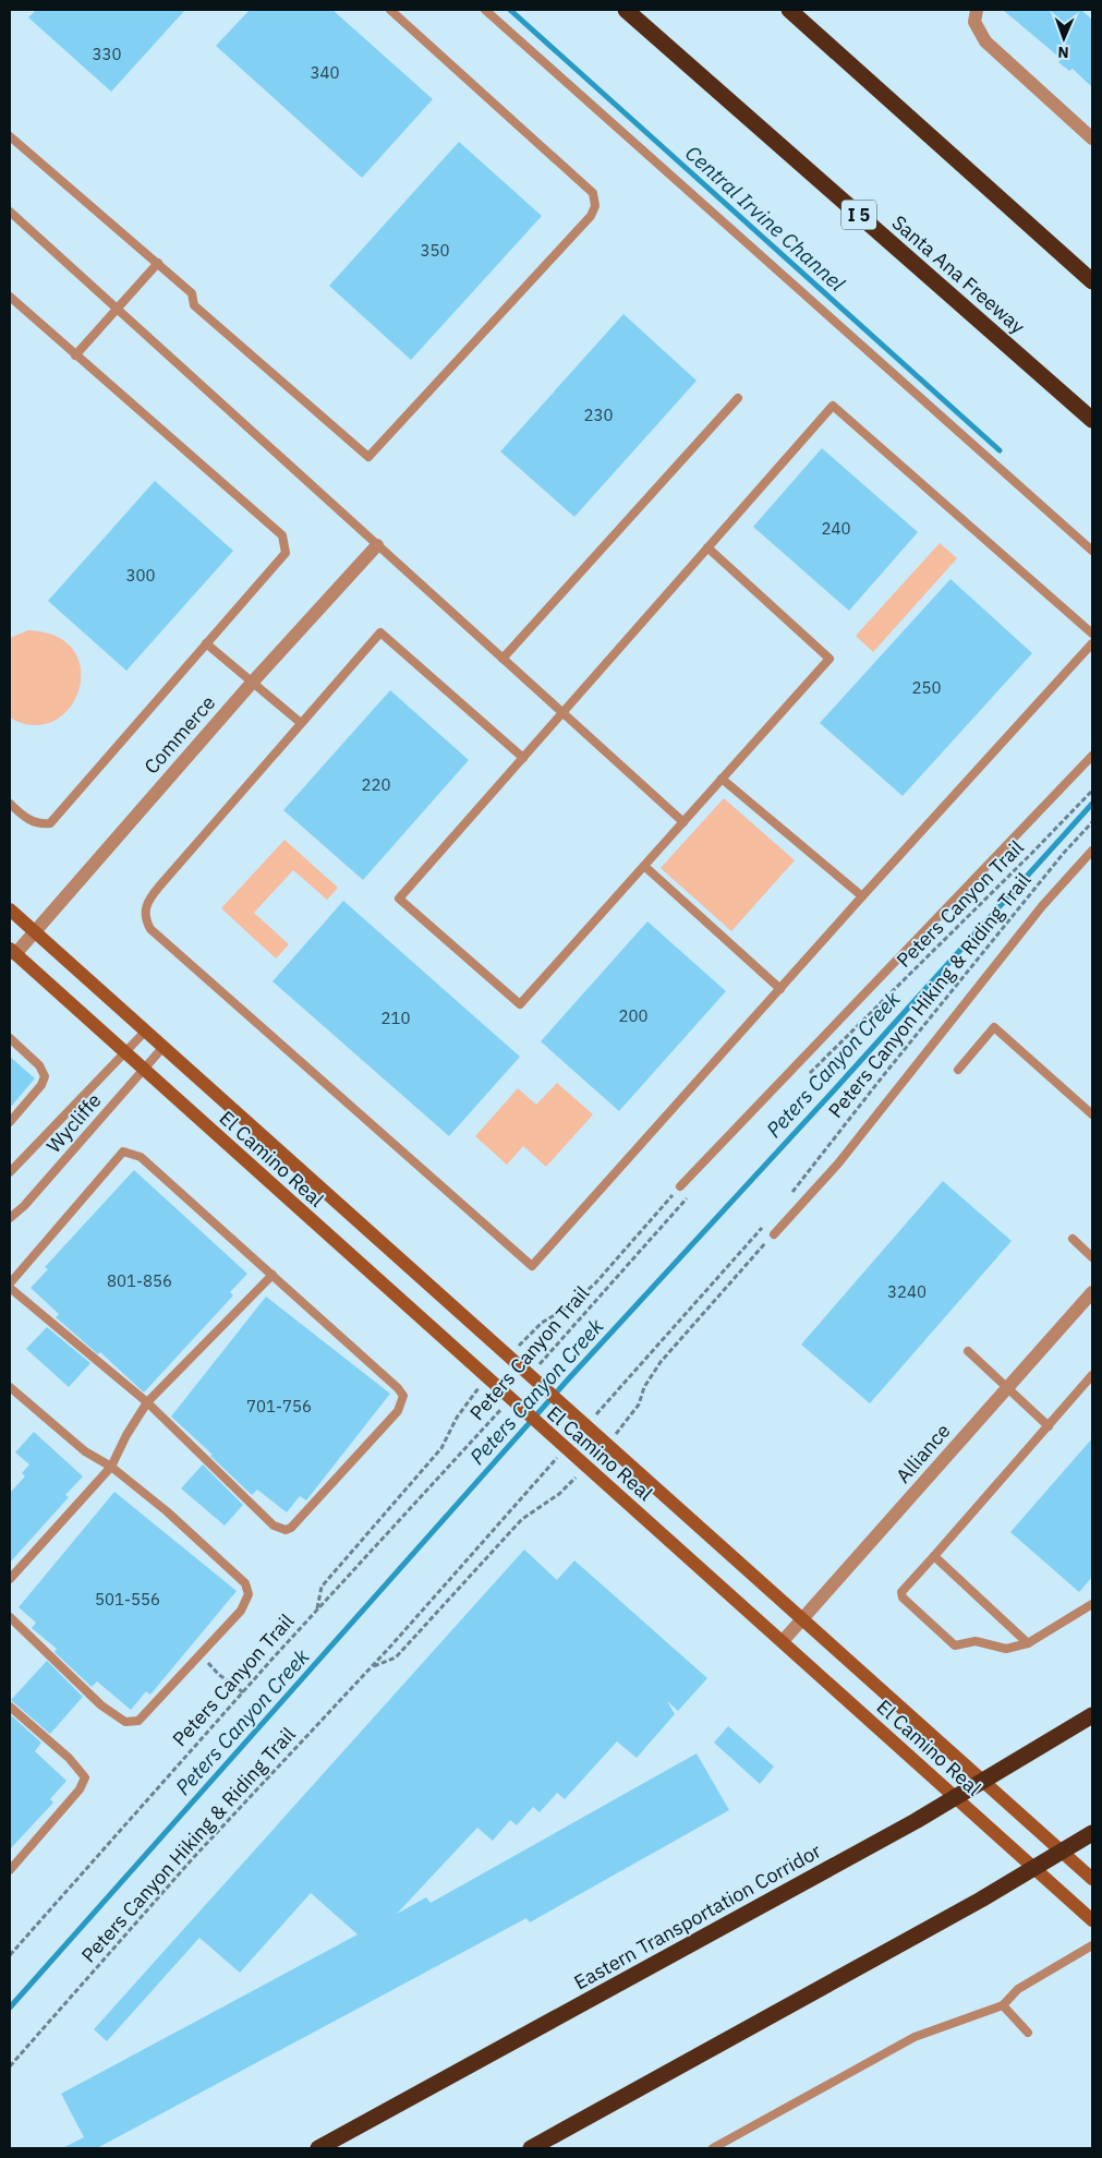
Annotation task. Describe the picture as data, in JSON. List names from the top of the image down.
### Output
{
  "streets": {
    "highway": ["I 5", "Santa Ana Freeway", "Eastern Transportation Corridor"],
    "main road": ["El Camino Real"],
    "street": ["Commerce", "Alliance"],
    "lane": ["Wycliffe"],
    "path": ["Peters Canyon Trail", "Peters Canyon Hiking & Riding Trail"]
  },
  "crossings": [
    ["Commerce", "El Camino Real"],
    ["Peters Canyon Trail", "El Camino Real"],
    ["Wycliffe", "El Camino Real"],
    ["El Camino Real", "Alliance"]
  ],
  "water": ["Central Irvine Channel", "Peters Canyon Creek"],
  "house_numbers": [
    "330",
    "340",
    "350",
    "230",
    "240",
    "300",
    "250",
    "220",
    "200",
    "210",
    "801-856",
    "3240",
    "701-756",
    "501-556"
  ],
  "north": "bottom"
}
